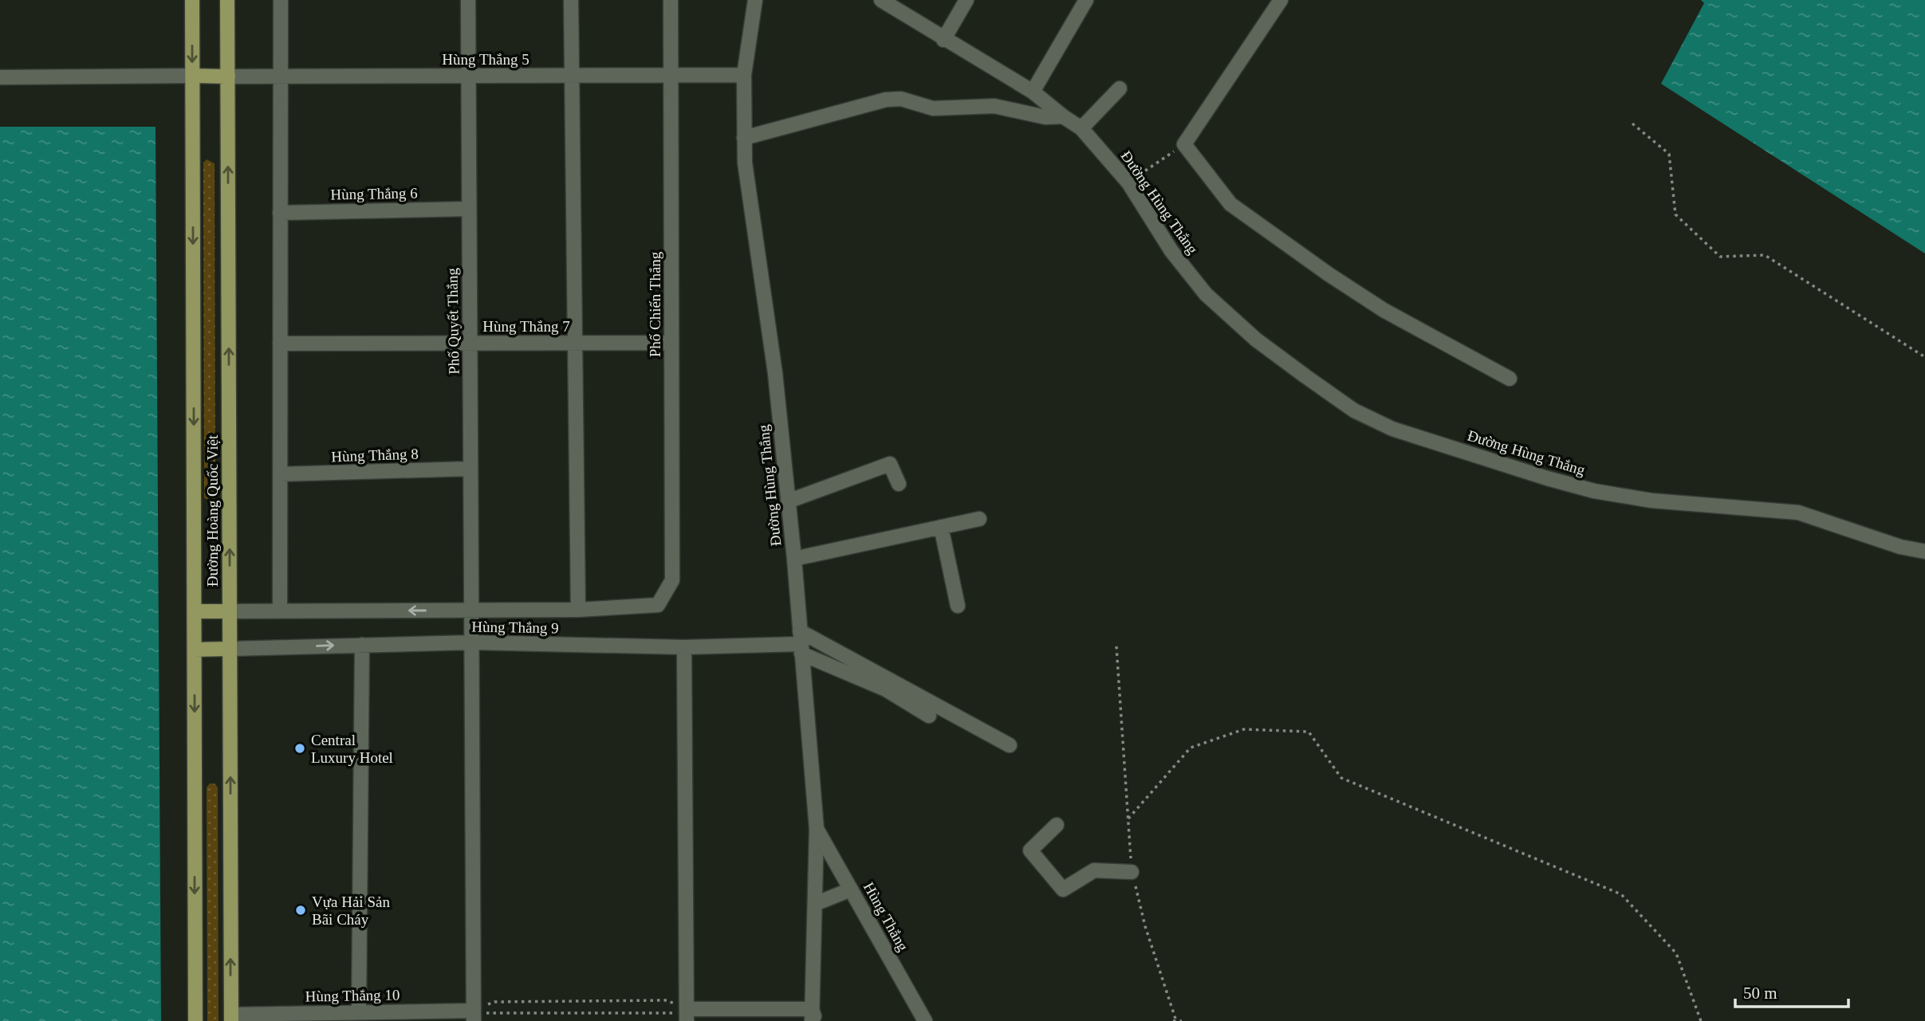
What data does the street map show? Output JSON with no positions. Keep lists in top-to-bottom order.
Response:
{
  "streets": {
    "main road": ["Đường Hoàng Quốc Việt"],
    "street": [
      "Hùng Thắng 5",
      "Hùng Thắng 6",
      "Đường Hùng Thắng",
      "Phố Chiến Thắng",
      "Phố Quyết Thắng",
      "Hùng Thắng 7",
      "Hùng Thắng 8",
      "Hùng Thắng 9",
      "Hùng Thắng",
      "Hùng Thắng 10"
    ]
  },
  "crossings": [
    ["Hùng Thắng 5", "Đường Hùng Thắng"],
    ["Hùng Thắng 5", "Phố Chiến Thắng"],
    ["Hùng Thắng 5", "Phố Quyết Thắng"],
    ["Hùng Thắng 5", "Đường Hoàng Quốc Việt"],
    ["Hùng Thắng 6", "Phố Quyết Thắng"],
    ["Đường Hùng Thắng", "Hùng Thắng 9"],
    ["Đường Hùng Thắng", "Hùng Thắng"],
    ["Phố Chiến Thắng", "Hùng Thắng 7"],
    ["Phố Quyết Thắng", "Hùng Thắng 7"],
    ["Phố Quyết Thắng", "Hùng Thắng 8"],
    ["Phố Quyết Thắng", "Hùng Thắng 9"],
    ["Phố Quyết Thắng", "Hùng Thắng 10"],
    ["Đường Hoàng Quốc Việt", "Hùng Thắng 9"],
    ["Đường Hoàng Quốc Việt", "Hùng Thắng 10"]
  ],
  "places": ["Central Luxury Hotel", "Vựa Hải Sản Bãi Cháy"],
  "scale_bar": "50 m"
}
